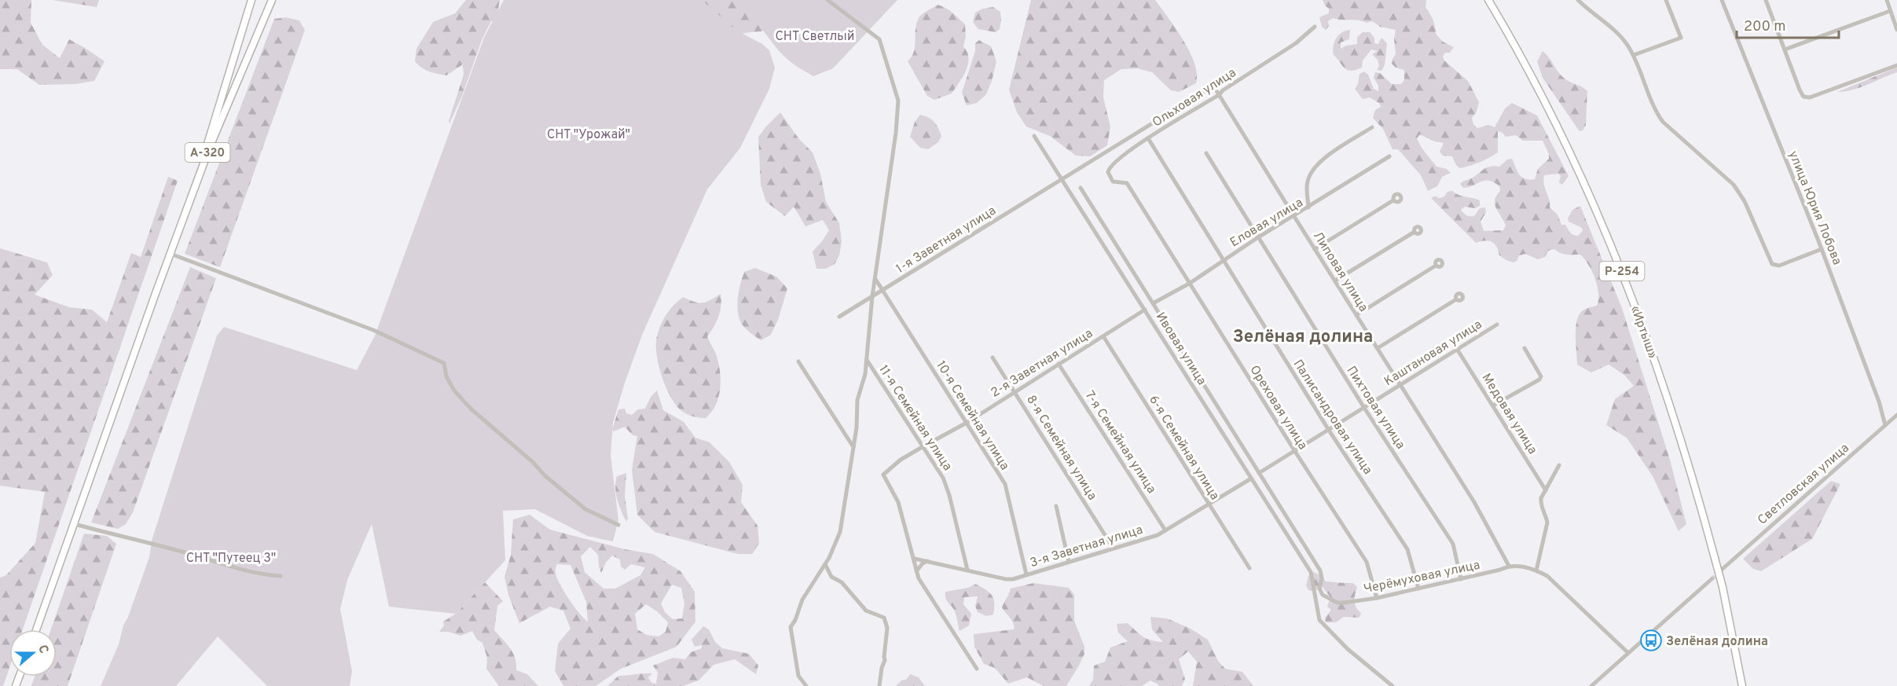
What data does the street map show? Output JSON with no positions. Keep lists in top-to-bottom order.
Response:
{
  "streets": {
    "highway": ["А-320", "Р-254", "«Иртыш»"],
    "street": [
      "Ольховая улица",
      "улица Юрия Лобова",
      "Еловая улица",
      "1-я Заветная улица",
      "Липовая улица",
      "Ивовая улица",
      "Каштановая улица",
      "2-я Заветная улица",
      "Ореховая улица",
      "Пихтовая улица",
      "Медовая улица",
      "10-я Семейная улица",
      "Палисандровая улица",
      "11-я Семейная улица",
      "7-я Семейная улица",
      "8-я Семейная улица",
      "6-я Семейная улица",
      "Светловская улица",
      "3-я Заветная улица",
      "Черёмуховая улица"
    ]
  },
  "crossings": [
    ["Ольховая улица", "Липовая улица"],
    ["Ольховая улица", "Ореховая улица"],
    ["Ольховая улица", "Палисандровая улица"],
    ["улица Юрия Лобова", "Светловская улица"],
    ["Еловая улица", "Липовая улица"],
    ["Еловая улица", "Ивовая улица"],
    ["Еловая улица", "Ореховая улица"],
    ["Еловая улица", "Пихтовая улица"],
    ["Еловая улица", "Палисандровая улица"],
    ["1-я Заветная улица", "Липовая улица"],
    ["1-я Заветная улица", "Ивовая улица"],
    ["1-я Заветная улица", "10-я Семейная улица"],
    ["Липовая улица", "Каштановая улица"],
    ["Липовая улица", "Черёмуховая улица"],
    ["Ивовая улица", "Каштановая улица"],
    ["Ивовая улица", "2-я Заветная улица"],
    ["Ивовая улица", "3-я Заветная улица"],
    ["Ивовая улица", "Черёмуховая улица"],
    ["Каштановая улица", "Ореховая улица"],
    ["Каштановая улица", "Пихтовая улица"],
    ["Каштановая улица", "Медовая улица"],
    ["Каштановая улица", "Палисандровая улица"],
    ["2-я Заветная улица", "10-я Семейная улица"],
    ["2-я Заветная улица", "11-я Семейная улица"],
    ["2-я Заветная улица", "7-я Семейная улица"],
    ["2-я Заветная улица", "8-я Семейная улица"],
    ["2-я Заветная улица", "6-я Семейная улица"],
    ["2-я Заветная улица", "3-я Заветная улица"],
    ["Ореховая улица", "Черёмуховая улица"],
    ["Пихтовая улица", "Черёмуховая улица"],
    ["10-я Семейная улица", "3-я Заветная улица"],
    ["Палисандровая улица", "Черёмуховая улица"],
    ["11-я Семейная улица", "3-я Заветная улица"],
    ["7-я Семейная улица", "3-я Заветная улица"],
    ["8-я Семейная улица", "3-я Заветная улица"],
    ["6-я Семейная улица", "3-я Заветная улица"]
  ],
  "districts": ["Зелёная долина"],
  "parks": ["СНТ Светлый", "СНТ \"Урожай\"", "СНТ \"Путеец 3\""],
  "places": {
    "bus stop": ["Зелёная долина"]
  },
  "scale_bar": "200 m",
  "north": "right"
}
